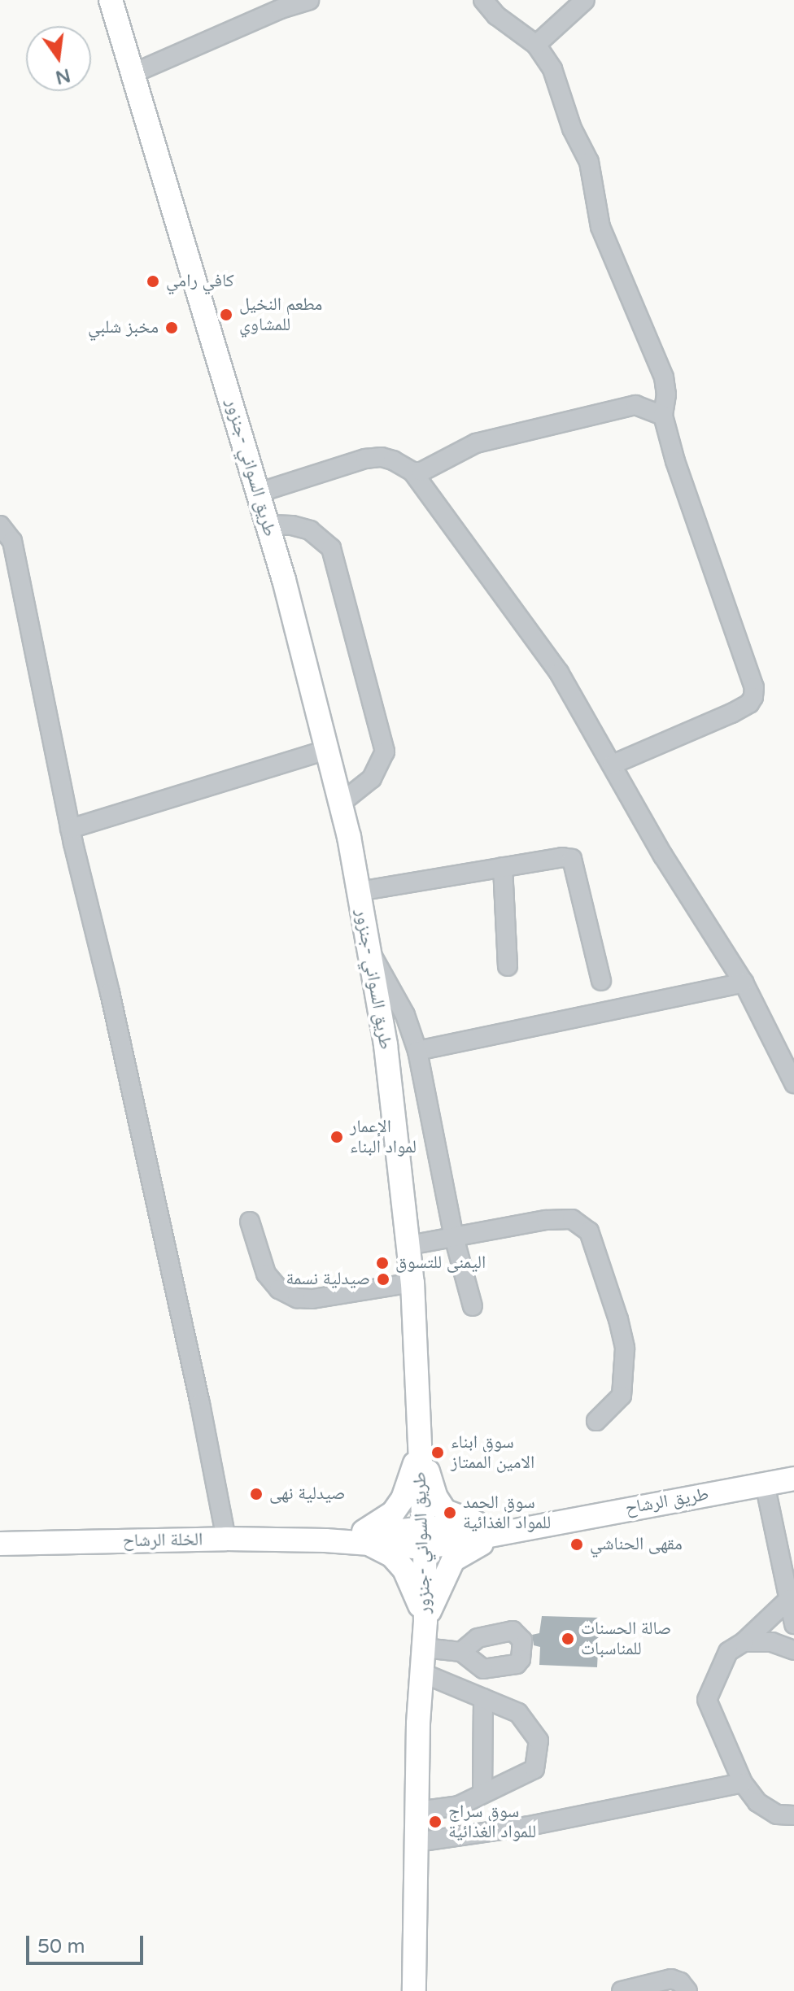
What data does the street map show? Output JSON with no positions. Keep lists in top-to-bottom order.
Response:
{
  "streets": {
    "main road": ["طريق السواني -جنزور", "طريق الرشاح", "الخلة الرشاح"]
  },
  "crossings": [
    ["طريق السواني -جنزور", "طريق الرشاح"],
    ["طريق السواني -جنزور", "الخلة الرشاح"],
    ["طريق الرشاح", "الخلة الرشاح"]
  ],
  "places": [
    "كافي رامي",
    "مطعم النخيل للمشاوي",
    "مخبز شلبي",
    "الإعمار لمواد البناء",
    "اليمنى للتسوق",
    "صيدلية نسمة",
    "سوق ابناء الامين الممتاز",
    "صيدلية نهى",
    "سوق الحمد للمواد الغذائية",
    "مقهى الحناشي",
    "صالة الحسنات للمناسبات",
    "سوق سراج للمواد الغذائية"
  ],
  "scale_bar": "50 m",
  "north": "bottom"
}
